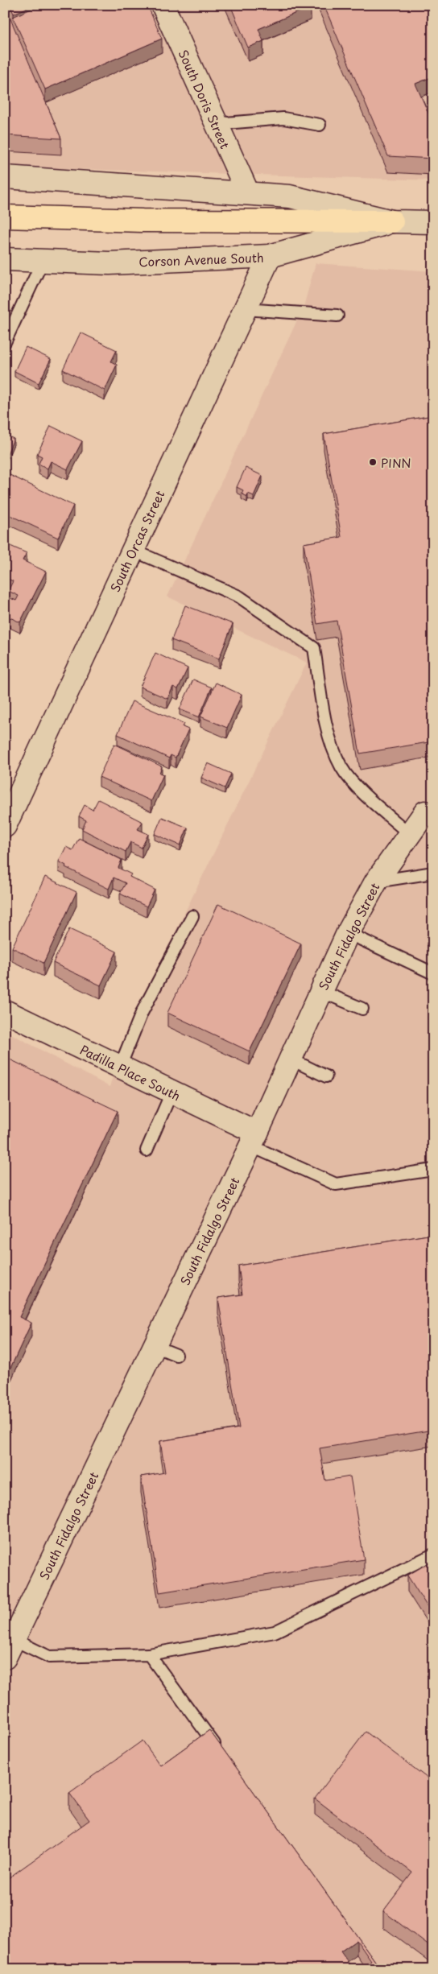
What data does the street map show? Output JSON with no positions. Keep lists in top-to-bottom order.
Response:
{
  "streets": {
    "street": [
      "South Doris Street",
      "Corson Avenue South",
      "South Orcas Street",
      "South Fidalgo Street",
      "Padilla Place South"
    ]
  },
  "crossings": [
    ["South Doris Street", "Corson Avenue South"],
    ["Corson Avenue South", "South Orcas Street"],
    ["South Fidalgo Street", "Padilla Place South"]
  ],
  "places": ["PINN"]
}
